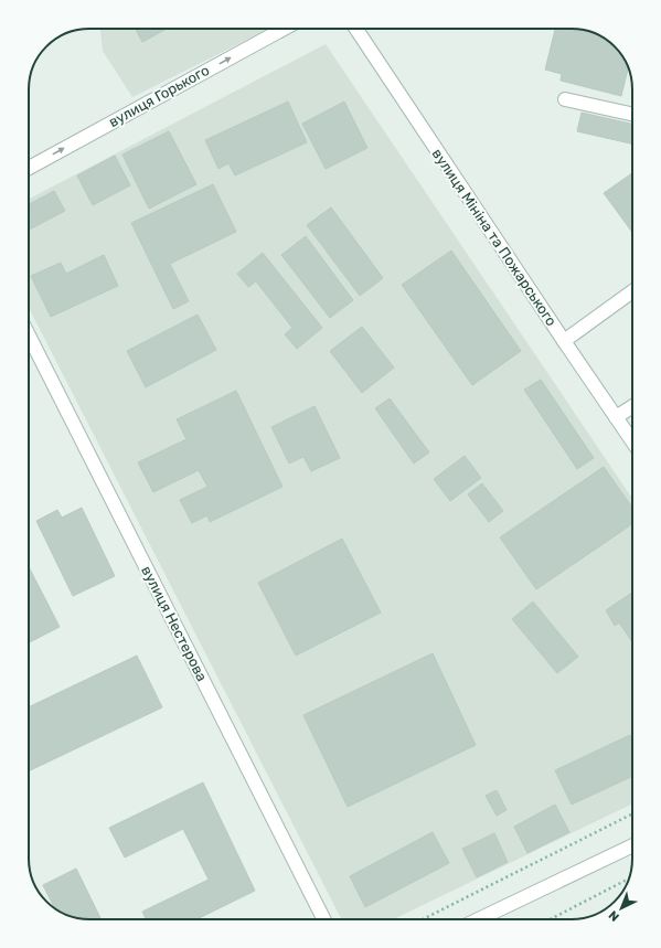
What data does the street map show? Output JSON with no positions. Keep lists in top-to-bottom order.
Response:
{
  "streets": {
    "street": ["вулиця Горького", "вулиця Мініна та Пожарського", "вулиця Нестерова"]
  },
  "one_way": ["вулиця Горького"],
  "north": "bottom left"
}
